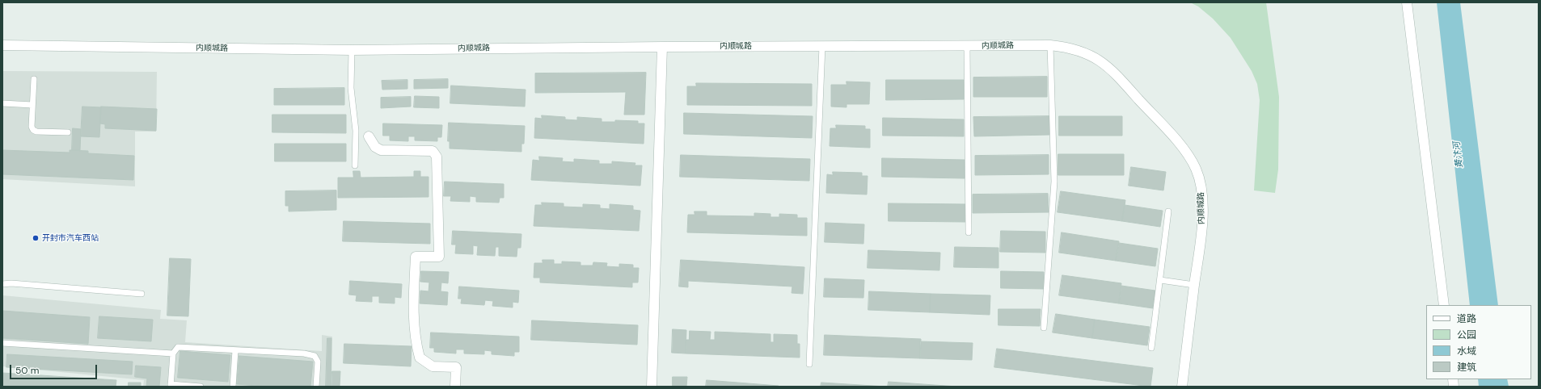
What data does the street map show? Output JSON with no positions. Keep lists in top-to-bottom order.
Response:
{
  "streets": {
    "street": ["内顺城路"]
  },
  "water": ["黄汴河"],
  "places": ["开封市汽车西站"],
  "legend": [
    "道路",
    "公园",
    "水域",
    "建筑"
  ],
  "scale_bar": "50 m"
}
